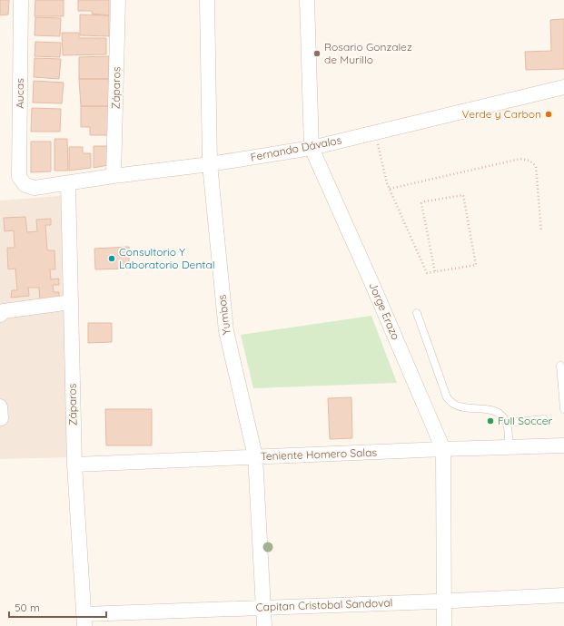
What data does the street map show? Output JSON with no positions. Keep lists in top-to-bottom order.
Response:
{
  "streets": {
    "street": [
      "Záparos",
      "Aucas",
      "Fernando Dávalos",
      "Jorge Erazo",
      "Yumbos",
      "Teniente Homero Salas",
      "Capitan Cristobal Sandoval"
    ]
  },
  "crossings": [
    ["Záparos", "Fernando Dávalos"],
    ["Záparos", "Teniente Homero Salas"],
    ["Záparos", "Capitan Cristobal Sandoval"],
    ["Aucas", "Fernando Dávalos"],
    ["Fernando Dávalos", "Jorge Erazo"],
    ["Fernando Dávalos", "Yumbos"],
    ["Jorge Erazo", "Teniente Homero Salas"],
    ["Jorge Erazo", "Capitan Cristobal Sandoval"],
    ["Yumbos", "Teniente Homero Salas"],
    ["Yumbos", "Capitan Cristobal Sandoval"]
  ],
  "places": [
    "Rosario Gonzalez de Murillo",
    "Verde y Carbon",
    "Consultorio Y Laboratorio Dental",
    "Full Soccer"
  ],
  "scale_bar": "50 m"
}
